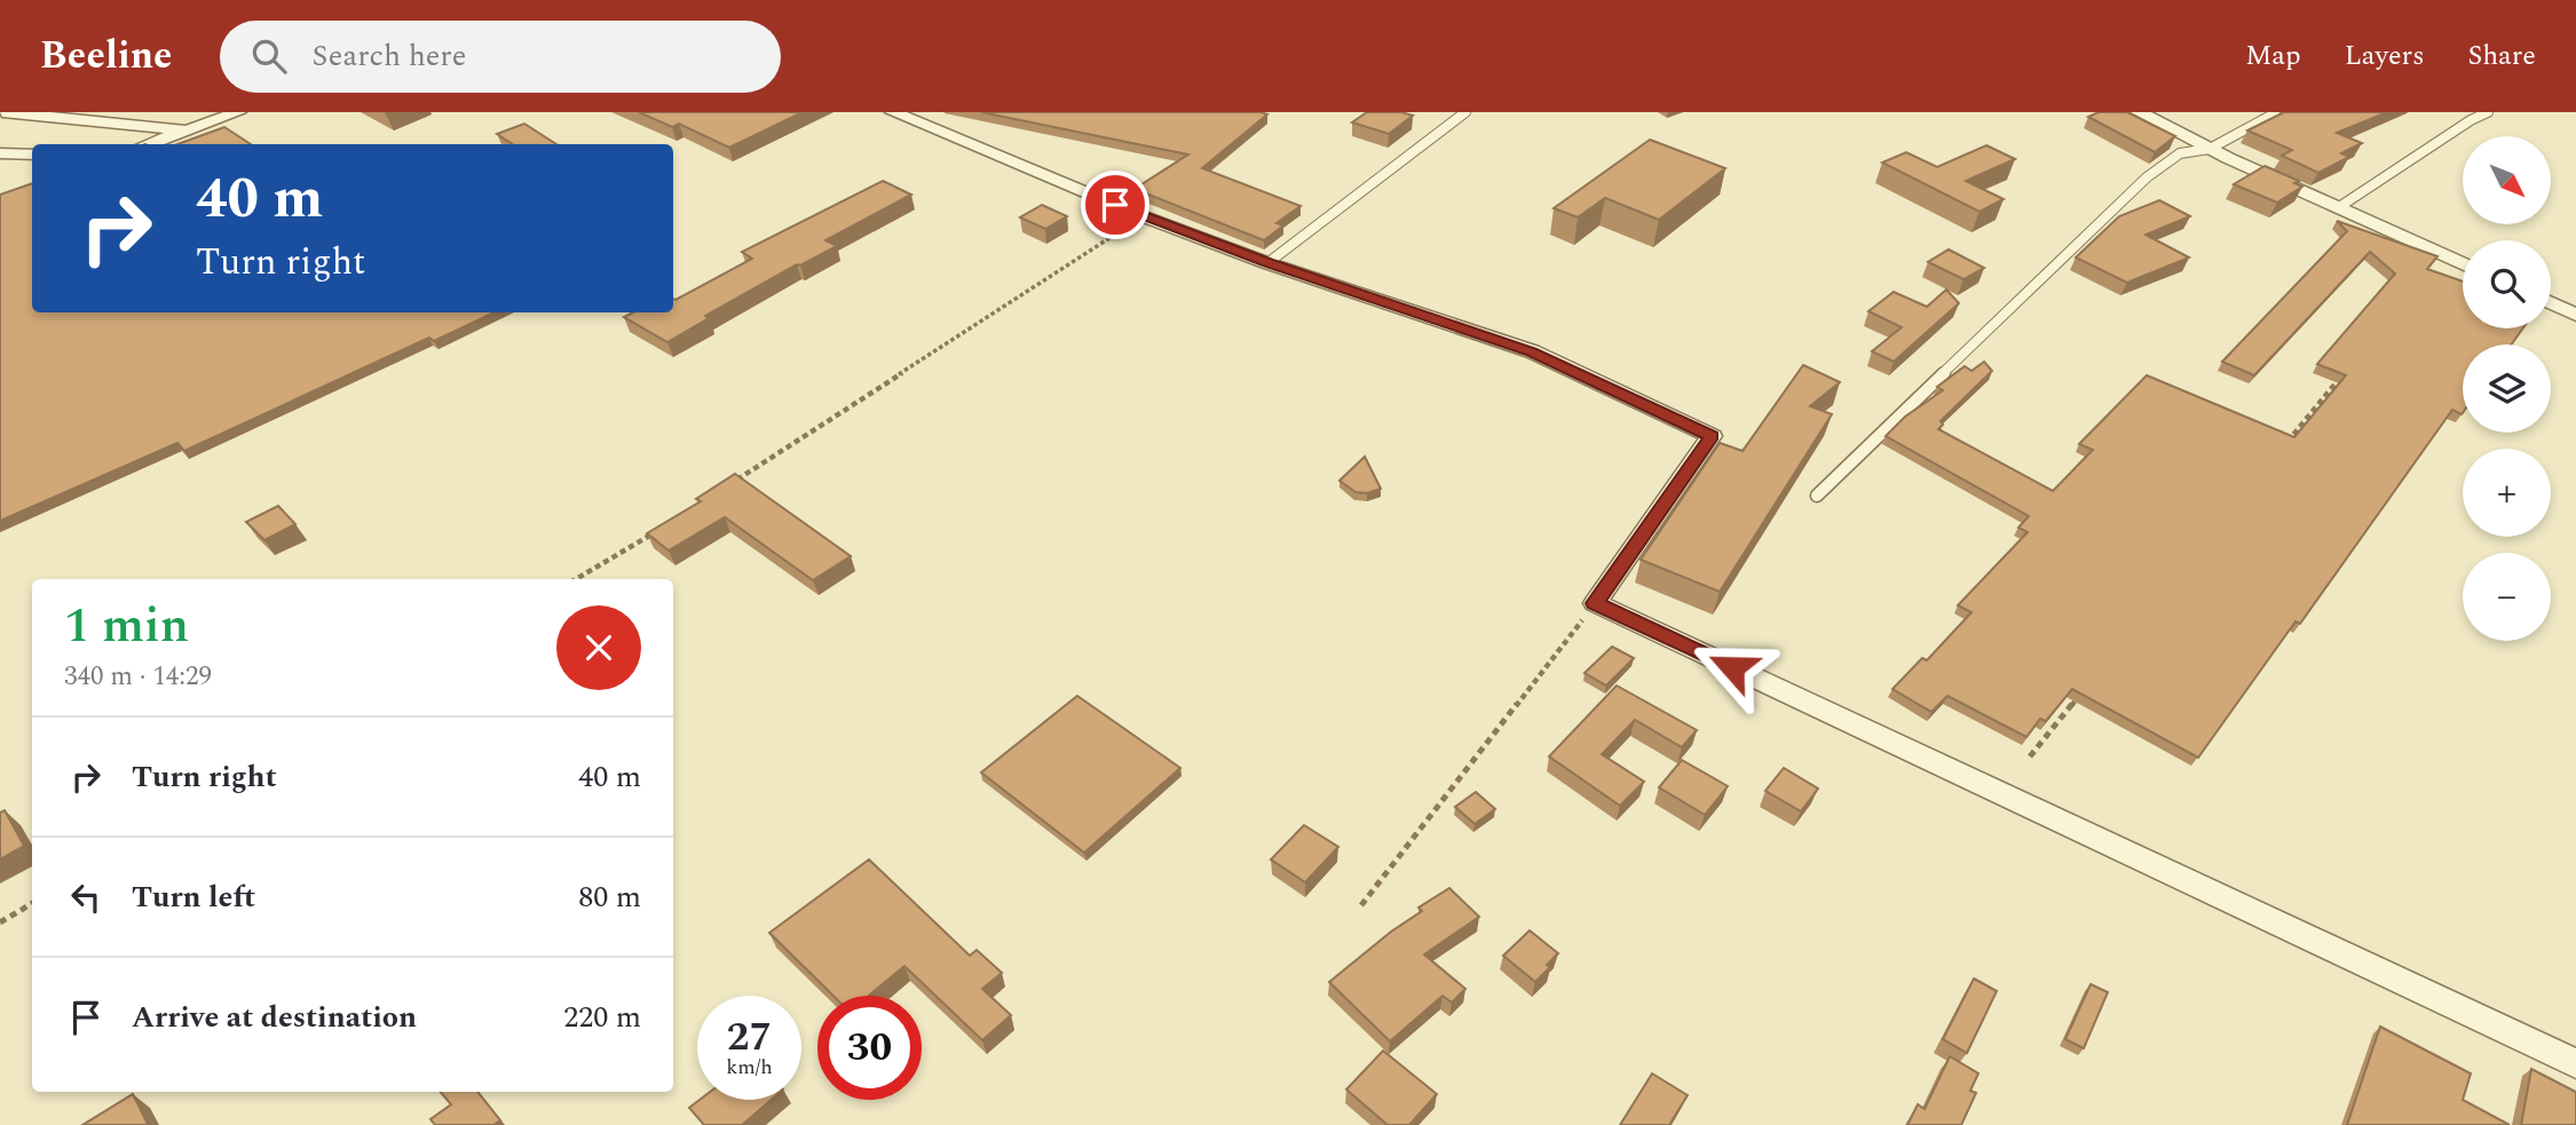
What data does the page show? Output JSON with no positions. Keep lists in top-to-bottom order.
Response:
{
  "north": "bottom right",
  "page": {
    "header": "Beeline",
    "search": "Search here",
    "nav": ["Map", "Layers", "Share"],
    "map_buttons": ["+", "−"],
    "turn": ["40 m", "Turn right"],
    "heading": ["1 min", "340 m · 14:29"],
    "list": [
      {
        "name": "Turn right",
        "value": "40 m"
      },
      {
        "name": "Turn left",
        "value": "80 m"
      },
      {
        "name": "Arrive at destination",
        "value": "220 m"
      }
    ],
    "speed": "27 km/h",
    "limit": "30"
  }
}
